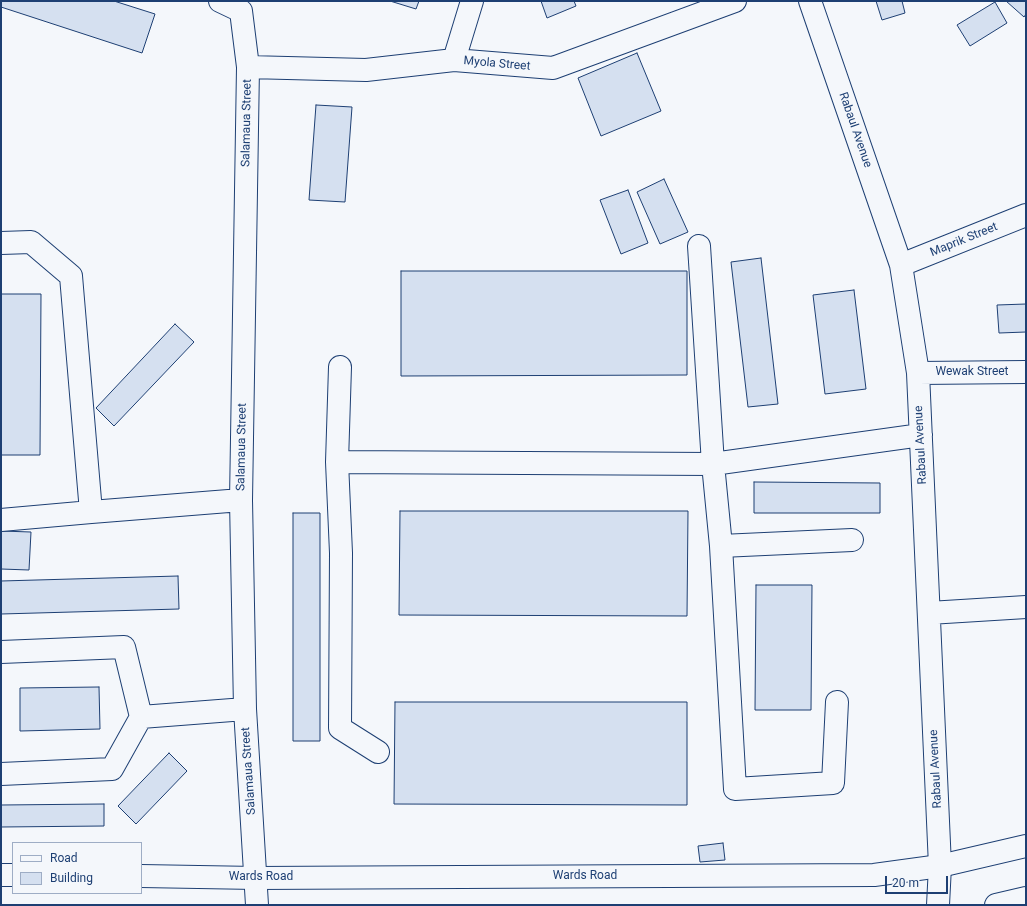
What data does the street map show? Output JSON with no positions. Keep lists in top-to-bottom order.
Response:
{
  "streets": {
    "street": [
      "Myola Street",
      "Salamaua Street",
      "Rabaul Avenue",
      "Maprik Street",
      "Wewak Street",
      "Wards Road"
    ]
  },
  "crossings": [
    ["Myola Street", "Salamaua Street"],
    ["Salamaua Street", "Wards Road"],
    ["Rabaul Avenue", "Maprik Street"],
    ["Rabaul Avenue", "Wewak Street"],
    ["Rabaul Avenue", "Wards Road"]
  ],
  "legend": ["Road", "Building"],
  "scale_bar": "20 m"
}
